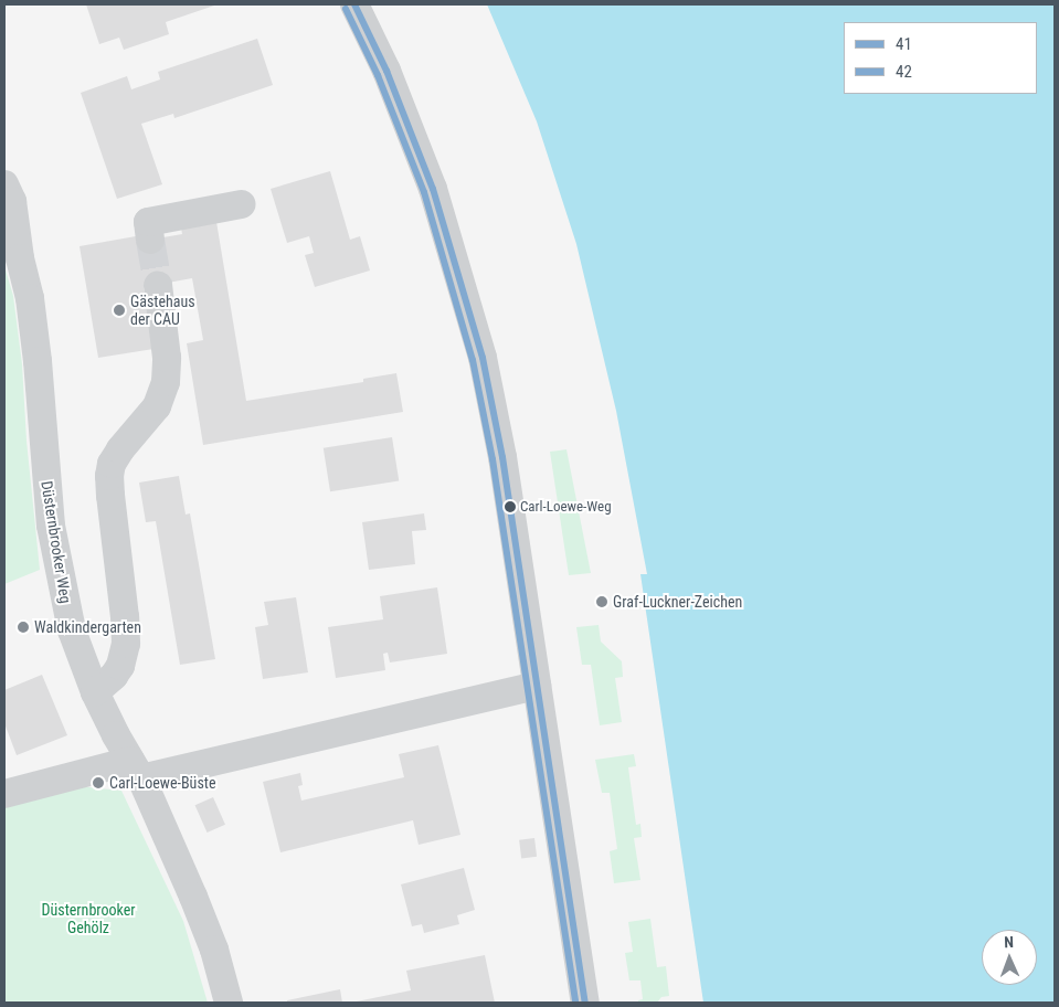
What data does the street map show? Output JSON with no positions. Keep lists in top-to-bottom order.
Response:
{
  "streets": {
    "street": ["Düsternbrooker Weg"]
  },
  "parks": ["Düsternbrooker Gehölz"],
  "places": [
    "Gästehaus der CAU",
    "Carl-Loewe-Weg",
    "Graf-Luckner-Zeichen",
    "Waldkindergarten",
    "Carl-Loewe-Büste"
  ],
  "lines": ["transit line 41", "transit line 42"],
  "legend": ["41", "42"],
  "north": "top"
}
